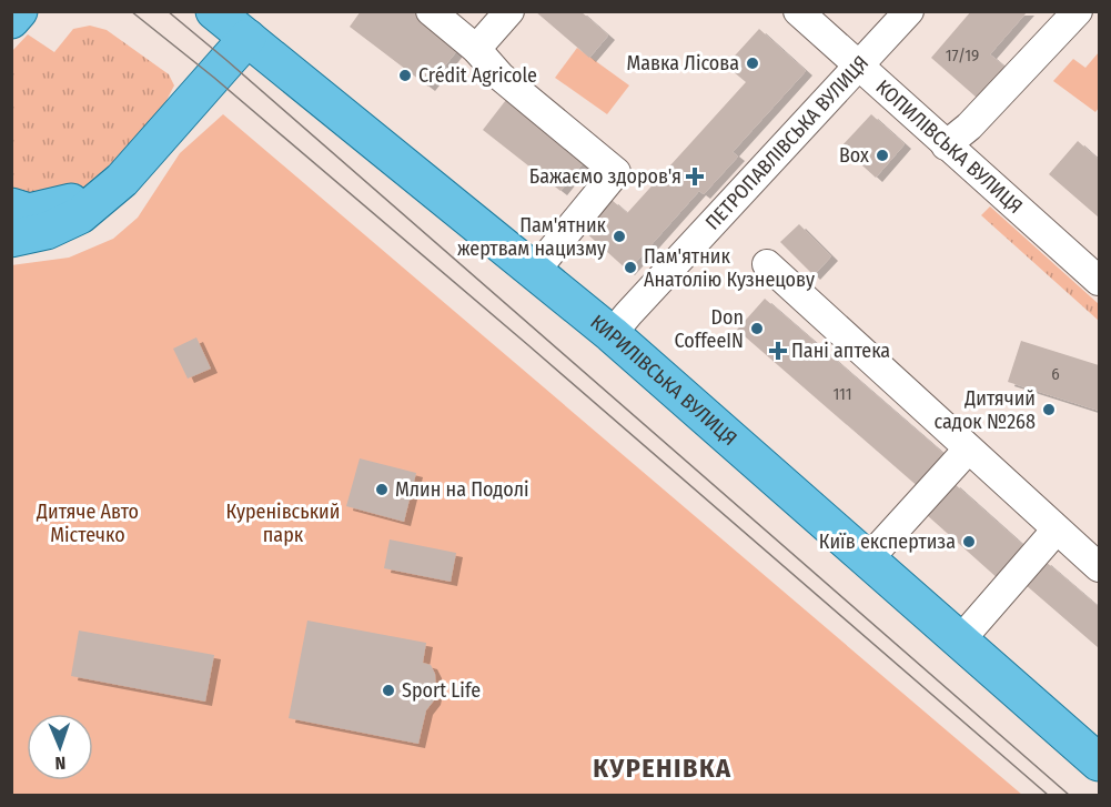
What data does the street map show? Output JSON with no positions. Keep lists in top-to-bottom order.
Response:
{
  "streets": {
    "main road": ["КИРИЛІВСЬКА ВУЛИЦЯ"],
    "street": ["ПЕТРОПАВЛІВСЬКА ВУЛИЦЯ", "КОПИЛІВСЬКА ВУЛИЦЯ"]
  },
  "crossings": [
    ["ПЕТРОПАВЛІВСЬКА ВУЛИЦЯ", "КОПИЛІВСЬКА ВУЛИЦЯ"],
    ["ПЕТРОПАВЛІВСЬКА ВУЛИЦЯ", "КИРИЛІВСЬКА ВУЛИЦЯ"]
  ],
  "districts": ["КУРЕНІВКА"],
  "parks": ["Дитяче Авто Містечко", "Куренівський парк"],
  "places": {
    "other": [
      "Мавка Лісова",
      "Crédit Agricole",
      "Box",
      "Пам'ятник жертвам нацизму",
      "Пам'ятник Анатолію Кузнецову",
      "Don CoffeeIN",
      "Дитячий садок №268",
      "Млин на Подолі",
      "Київ експертиза",
      "Sport Life"
    ],
    "health": ["Бажаємо здоров'я", "Пані аптека"]
  },
  "house_numbers": ["17/19", "6", "111"],
  "north": "bottom"
}
